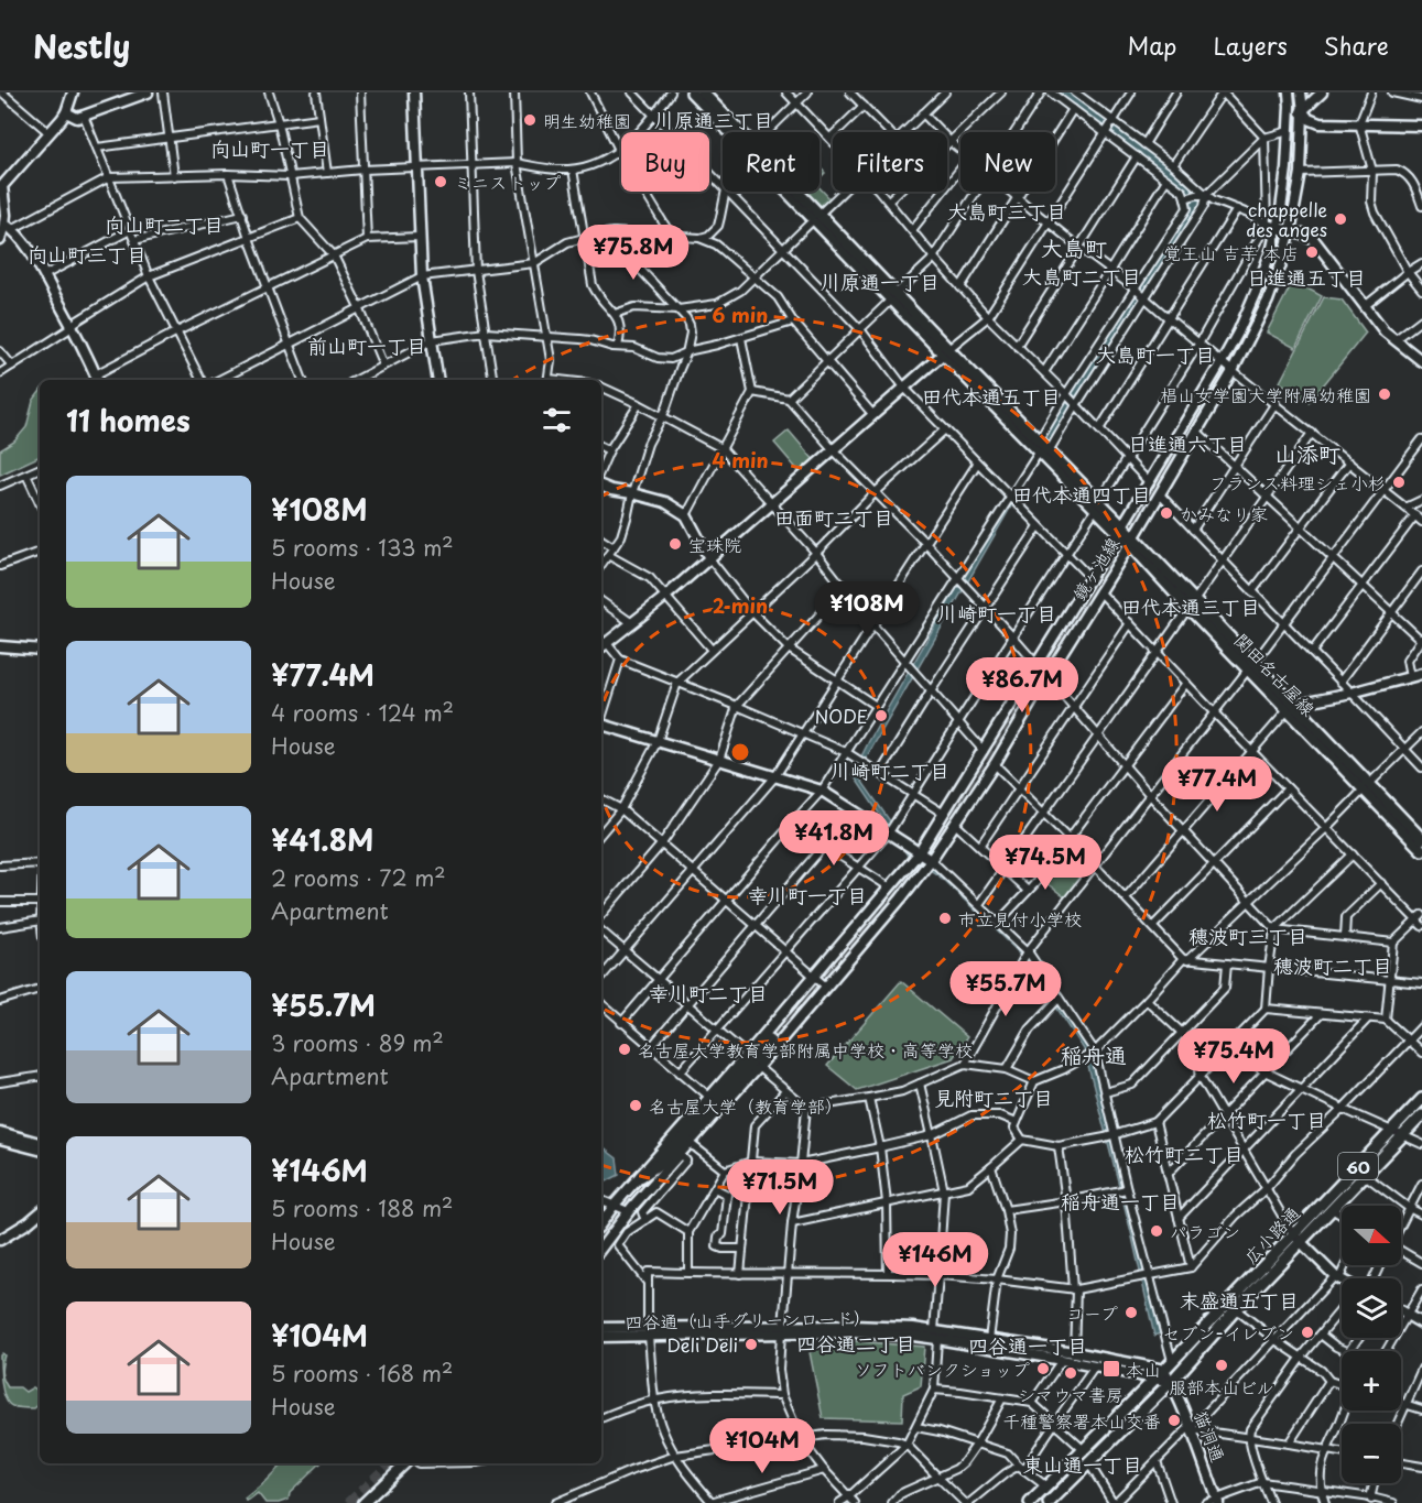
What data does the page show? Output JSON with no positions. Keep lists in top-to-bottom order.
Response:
{
  "streets": {
    "main road": ["関田名古屋線", "60", "広小路通"],
    "street": ["鏡ヶ池線", "四谷通（山手グリーンロード）", "猫洞通"]
  },
  "crossings": [
    ["鏡ヶ池線", "関田名古屋線"],
    ["広小路通", "猫洞通"]
  ],
  "districts": [
    "川原通三丁目",
    "向山町一丁目",
    "大島町三丁目",
    "向山町二丁目",
    "大島町",
    "向山町三丁目",
    "大島町二丁目",
    "日進通五丁目",
    "川原通一丁目",
    "前山町一丁目",
    "大島町一丁目",
    "田代本通五丁目",
    "日進通六丁目",
    "山添町",
    "田代本通四丁目",
    "田面町二丁目",
    "田代本通三丁目",
    "川崎町一丁目",
    "川崎町二丁目",
    "幸川町一丁目",
    "穂波町三丁目",
    "穂波町二丁目",
    "幸川町二丁目",
    "稲舟通",
    "見附町二丁目",
    "松竹町一丁目",
    "松竹町二丁目",
    "稲舟通一丁目",
    "末盛通五丁目",
    "四谷通二丁目",
    "四谷通一丁目",
    "東山通一丁目"
  ],
  "places": {
    "other": [
      "明生幼稚園",
      "ミニストップ",
      "chappelle des anges",
      "覚王山 吉芋 本店",
      "椙山女学園大学附属幼稚園",
      "フランス料理シェ小杉",
      "かみなり家",
      "宝珠院",
      "NODE",
      "市立見付小学校",
      "名古屋大学教育学部附属中学校・高等学校",
      "名古屋大学（教育学部）",
      "パラゴン",
      "コープ",
      "セブン-イレブン",
      "Deli Deli",
      "服部本山ビル",
      "ソフトバンクショップ",
      "シマウマ書房",
      "千種警察署本山交番"
    ],
    "transit": ["本山"]
  },
  "north": "right",
  "page": {
    "header": "Nestly",
    "nav": ["Map", "Layers", "Share"],
    "chip": [
      "Buy",
      "Rent",
      "Filters",
      "New"
    ],
    "price": [
      "¥75.8M",
      "¥108M",
      "¥86.7M",
      "¥77.4M",
      "¥41.8M",
      "¥74.5M",
      "¥55.7M",
      "¥75.4M",
      "¥71.5M",
      "¥146M",
      "¥104M"
    ],
    "heading": "11 homes",
    "list": [
      {
        "name": "¥108M",
        "note": "5 rooms · 133 m² · House"
      },
      {
        "name": "¥77.4M",
        "note": "4 rooms · 124 m² · House"
      },
      {
        "name": "¥41.8M",
        "note": "2 rooms · 72 m² · Apartment"
      },
      {
        "name": "¥55.7M",
        "note": "3 rooms · 89 m² · Apartment"
      },
      {
        "name": "¥146M",
        "note": "5 rooms · 188 m² · House"
      },
      {
        "name": "¥104M",
        "note": "5 rooms · 168 m² · House"
      }
    ],
    "map_buttons": ["+", "−"]
  },
  "rings": ["6 min", "4 min", "2 min"]
}
